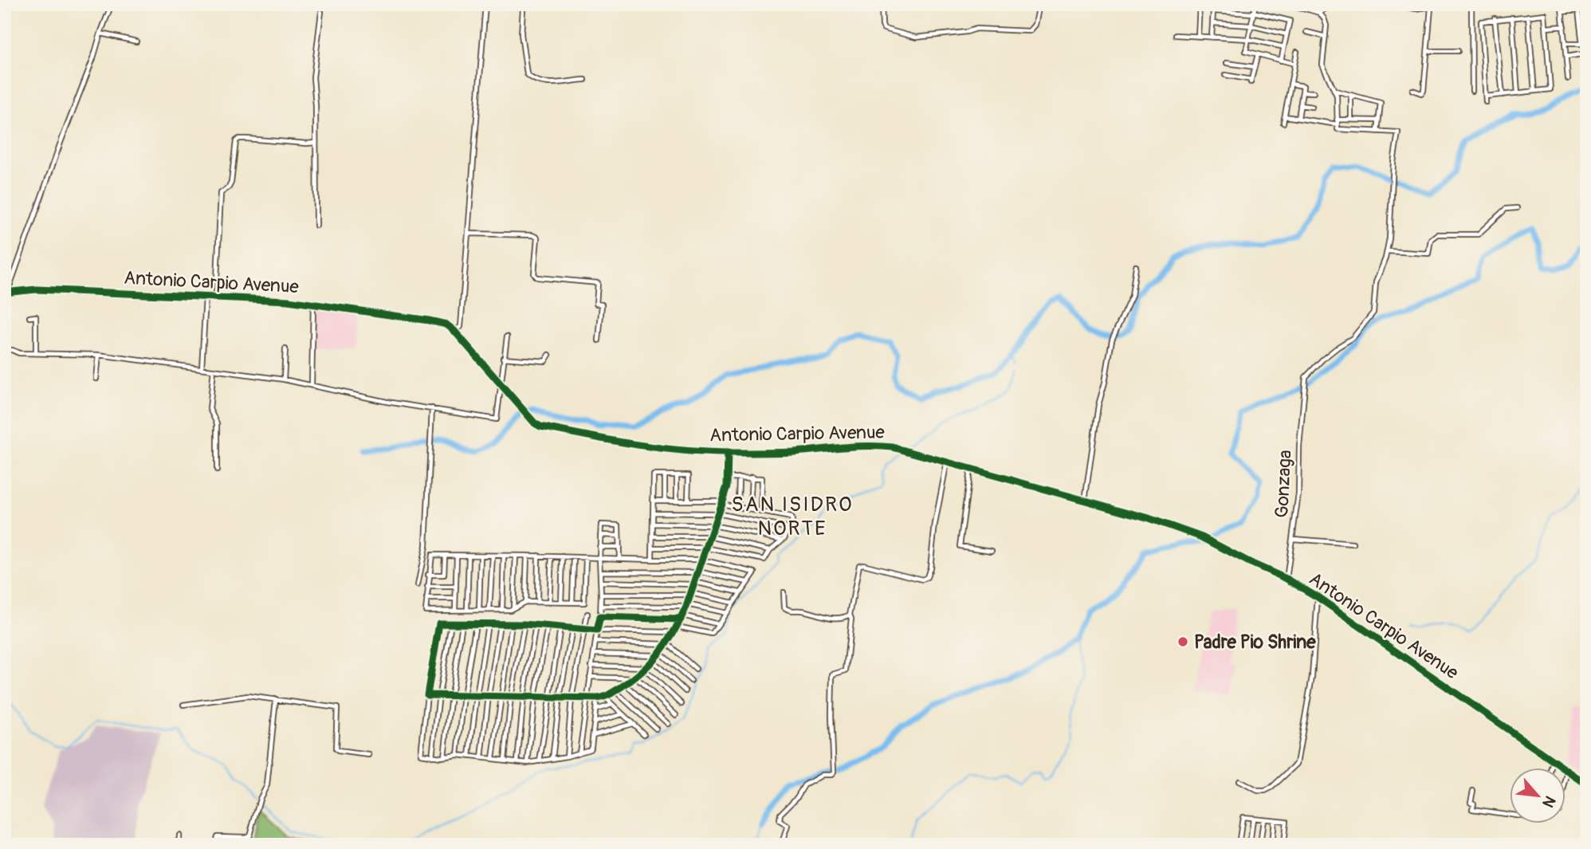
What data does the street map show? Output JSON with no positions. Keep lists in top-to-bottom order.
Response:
{
  "streets": {
    "street": ["Antonio Carpio Avenue", "Gonzaga"]
  },
  "crossings": [
    ["Antonio Carpio Avenue", "Gonzaga"]
  ],
  "districts": ["SAN ISIDRO NORTE"],
  "places": ["Padre Pio Shrine"],
  "north": "bottom right"
}
